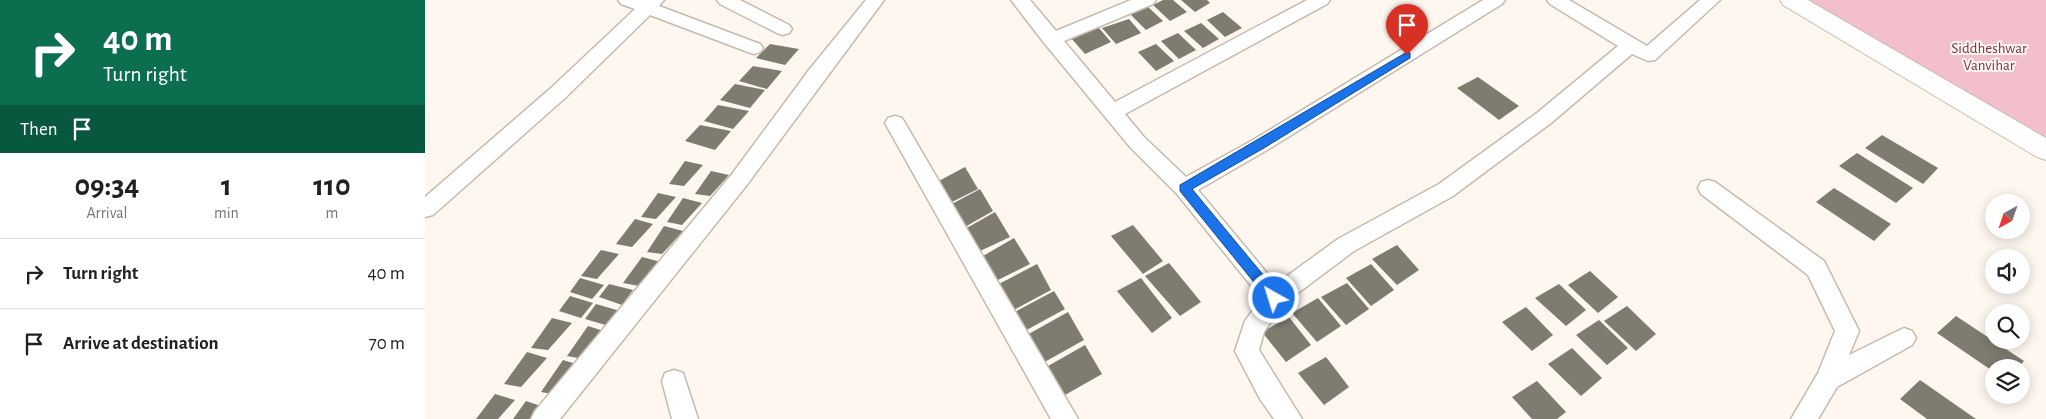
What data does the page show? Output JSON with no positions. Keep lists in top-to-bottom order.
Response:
{
  "parks": ["Siddheshwar Vanvihar"],
  "north": "bottom left",
  "page": {
    "turn": ["40 m", "Turn right"],
    "then": "Then",
    "eta": [
      "09:34",
      "Arrival",
      "1",
      "min",
      "110",
      "m"
    ],
    "list": [
      {
        "name": "Turn right",
        "value": "40 m"
      },
      {
        "name": "Arrive at destination",
        "value": "70 m"
      }
    ]
  }
}
